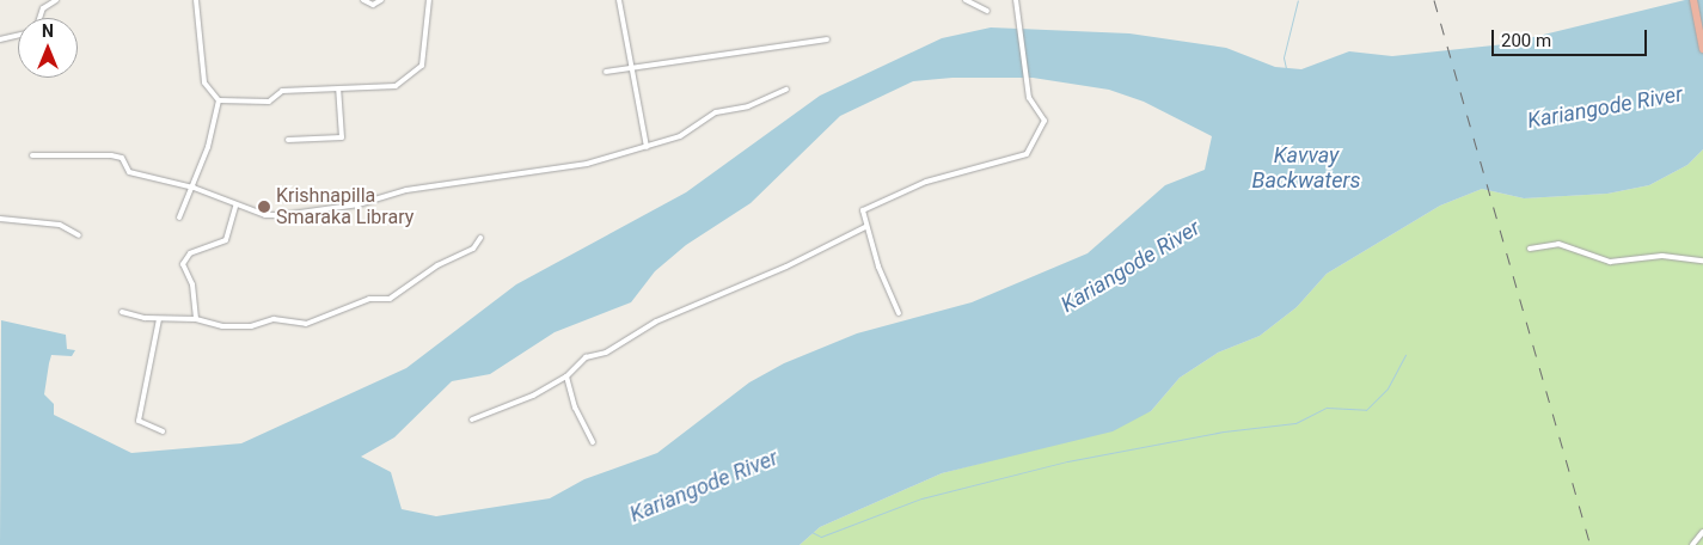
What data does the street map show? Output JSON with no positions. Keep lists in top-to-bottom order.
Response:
{
  "water": ["Kariangode River", "Kavvay Backwaters"],
  "places": ["Krishnapilla Smaraka Library"],
  "scale_bar": "200 m",
  "north": "top"
}
